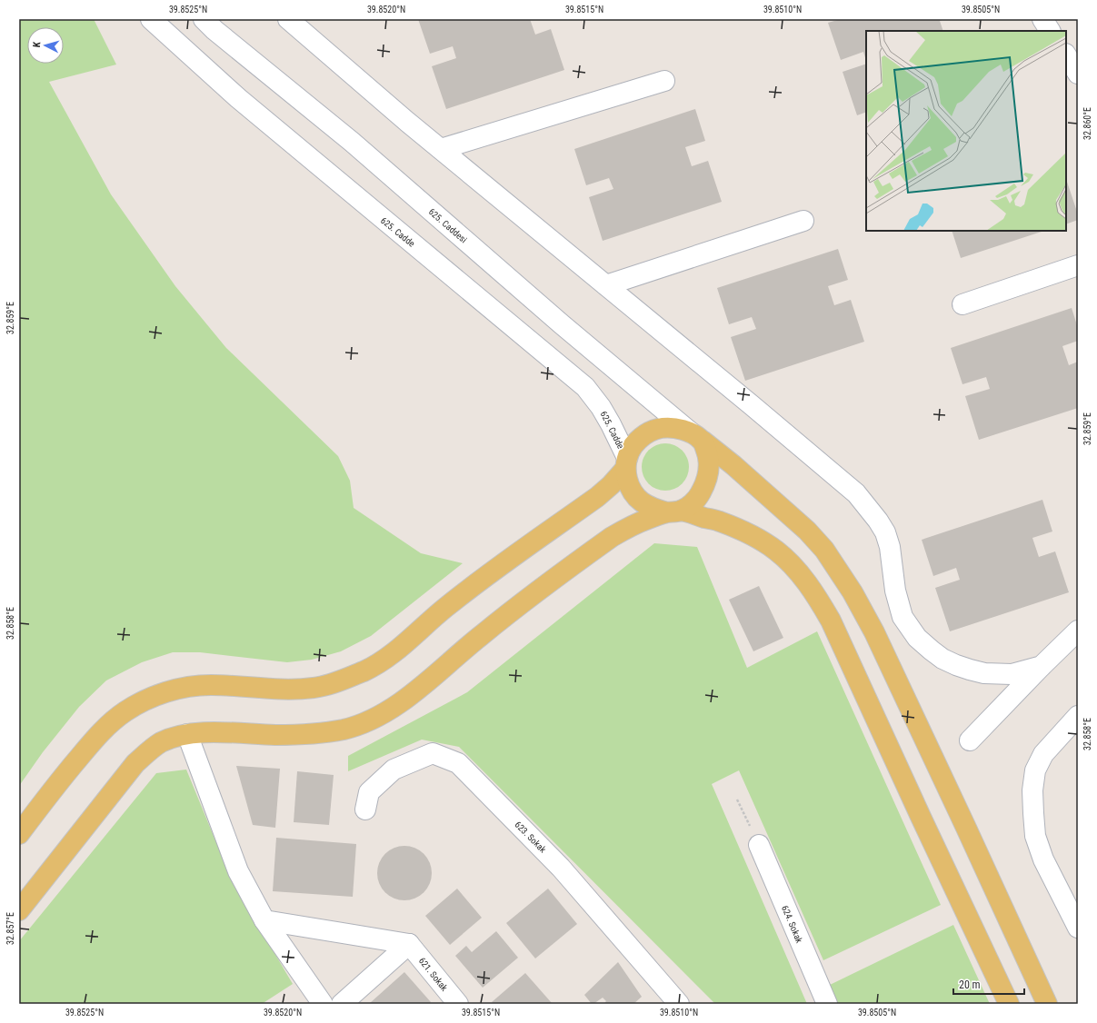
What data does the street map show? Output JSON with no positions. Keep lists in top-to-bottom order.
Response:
{
  "streets": {
    "street": [
      "625. Caddesi",
      "625. Cadde",
      "623. Sokak",
      "624. Sokak",
      "621. Sokak"
    ]
  },
  "crossings": [
    ["625. Caddesi", "625. Cadde"]
  ],
  "scale_bar": "20 m",
  "north": "left",
  "coordinates": [
    "39.8525°N",
    "39.8520°N",
    "39.8515°N",
    "39.8510°N",
    "39.8505°N",
    "32.860°E",
    "32.859°E",
    "32.858°E",
    "32.857°E"
  ]
}
